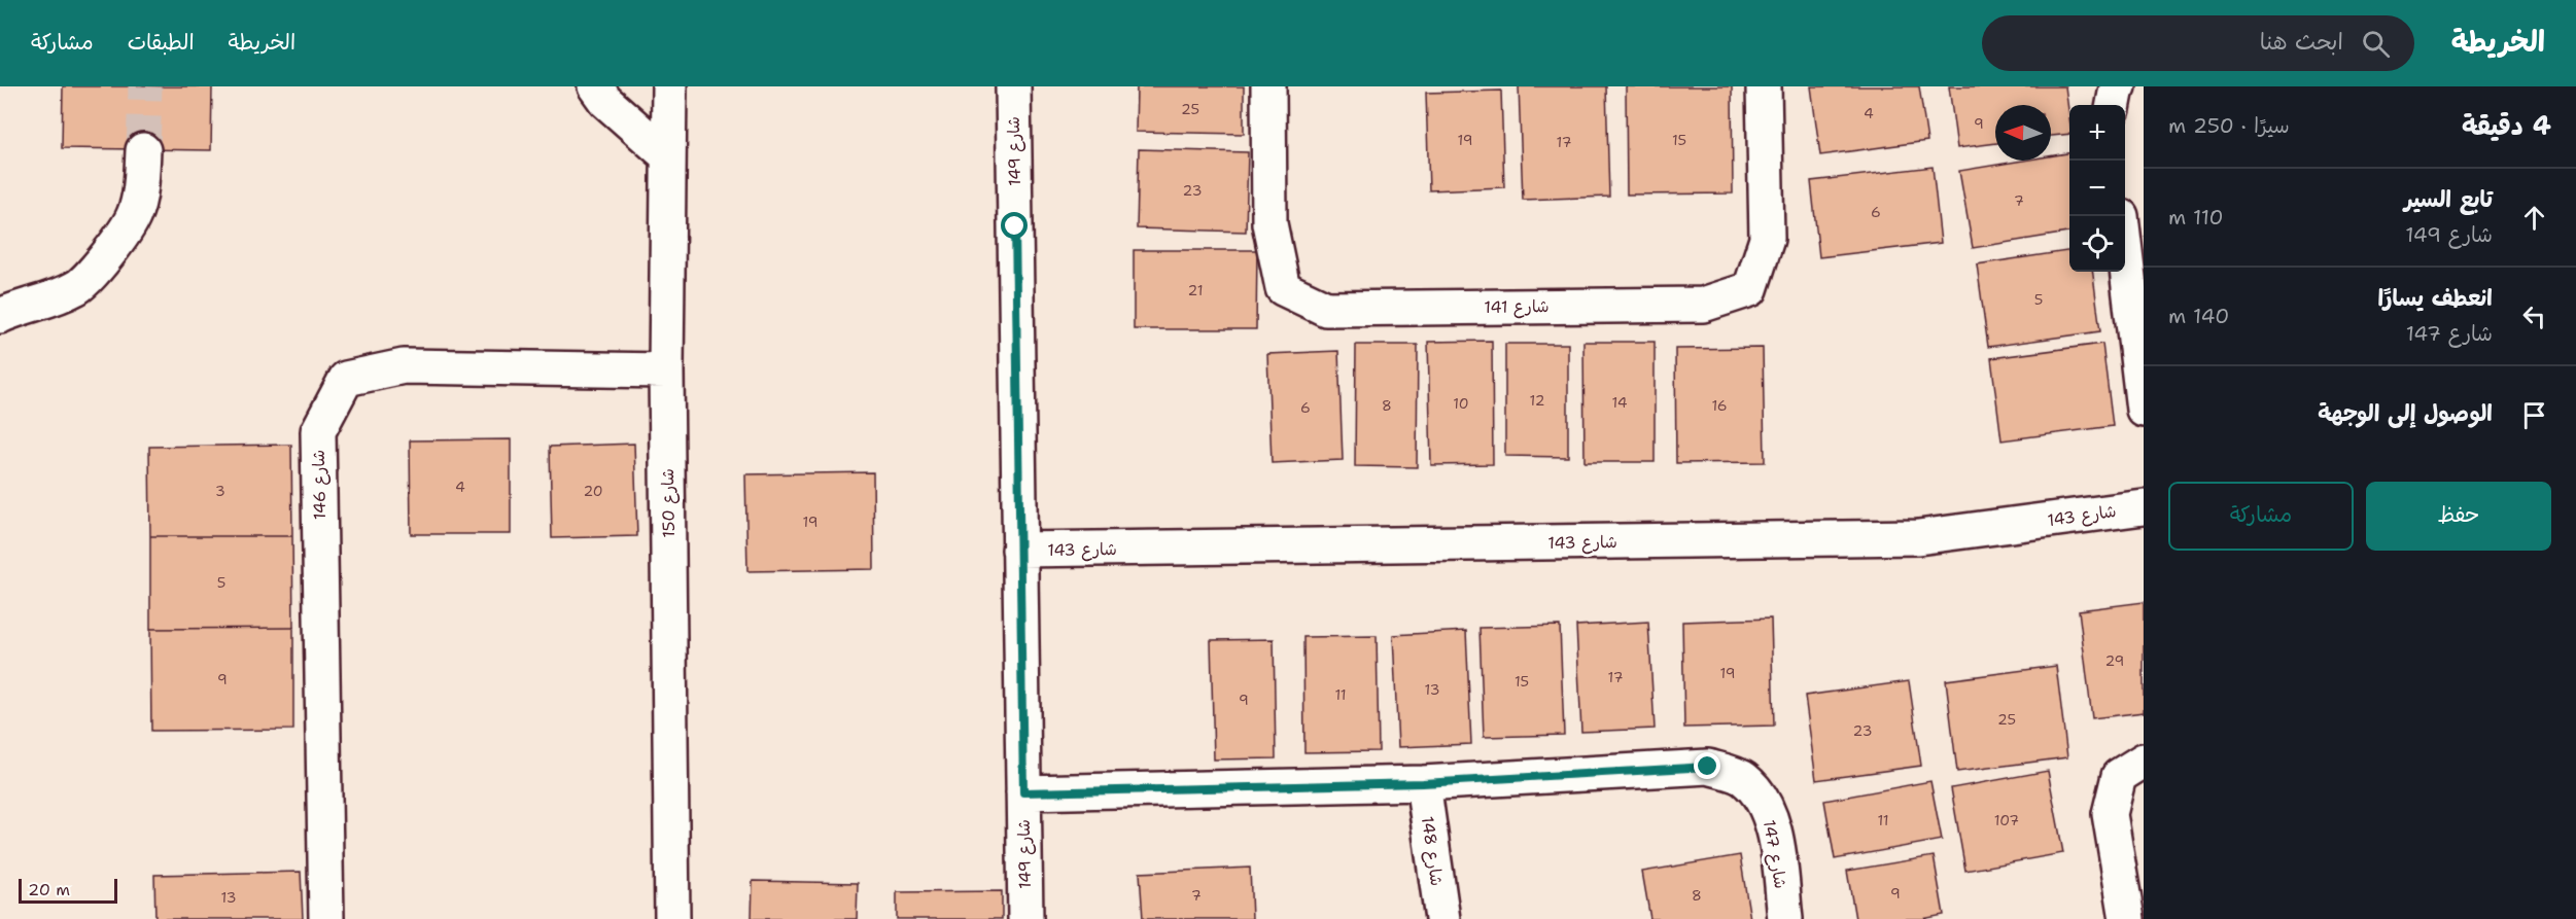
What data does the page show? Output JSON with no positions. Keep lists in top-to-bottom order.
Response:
{
  "streets": {
    "street": [
      "شارع 149",
      "شارع 141",
      "شارع 146",
      "شارع 150",
      "شارع 143",
      "شارع 148",
      "شارع 147"
    ]
  },
  "crossings": [
    ["شارع 149", "شارع 143"],
    ["شارع 149", "شارع 147"],
    ["شارع 146", "شارع 150"],
    ["شارع 148", "شارع 147"]
  ],
  "house_numbers": [
    "25",
    "4",
    "9",
    "19",
    "15",
    "17",
    "23",
    "7",
    "6",
    "21",
    "5",
    "12",
    "14",
    "10",
    "8",
    "16",
    "6",
    "4",
    "3",
    "20",
    "19",
    "5",
    "29",
    "19",
    "17",
    "9",
    "15",
    "13",
    "11",
    "9",
    "25",
    "23",
    "11",
    "107",
    "9",
    "7",
    "8",
    "13"
  ],
  "scale_bar": "20 m",
  "north": "left",
  "page": {
    "header": "الخريطة",
    "search": "ابحث هنا",
    "nav": ["الخريطة", "الطبقات", "مشاركة"],
    "heading": ["4 دقيقة", "سيرًا · 250 m"],
    "map_buttons": ["+", "−"],
    "list": [
      ["تابع السير", "شارع 149", "110 m"],
      ["انعطف يسارًا", "شارع 147", "140 m"],
      "الوصول إلى الوجهة"
    ],
    "buttons": ["حفظ", "مشاركة"],
    "scale": "20 m"
  }
}
